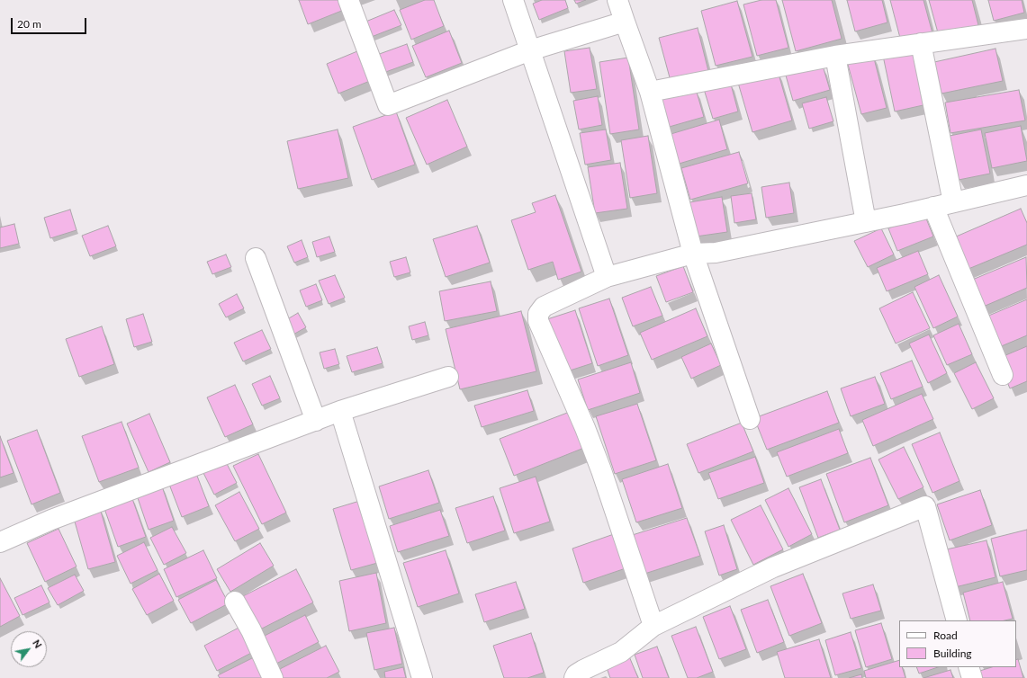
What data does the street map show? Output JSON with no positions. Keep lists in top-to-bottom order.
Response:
{
  "legend": ["Road", "Building"],
  "scale_bar": "20 m",
  "north": "top right"
}
